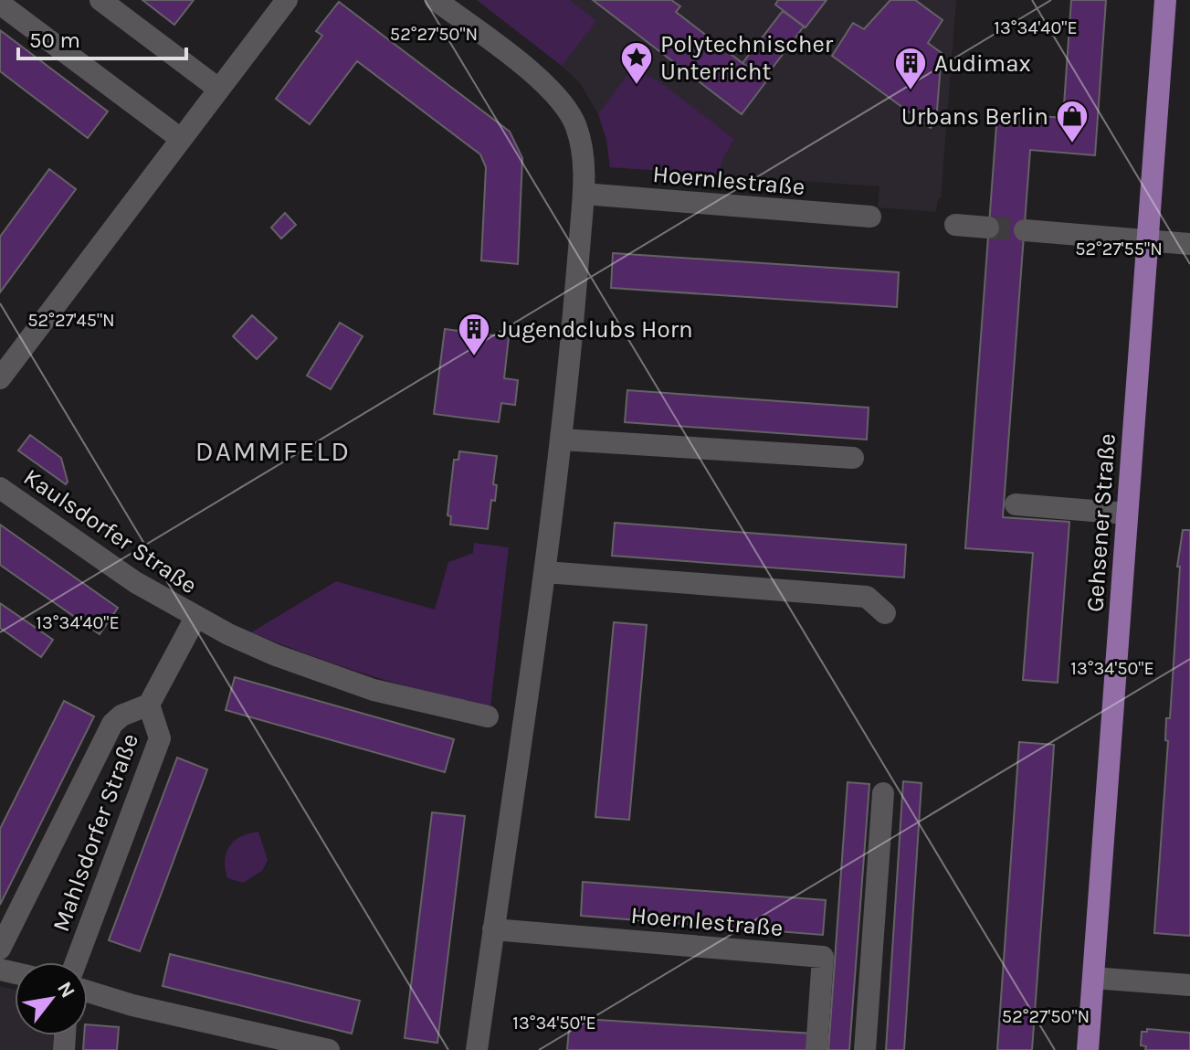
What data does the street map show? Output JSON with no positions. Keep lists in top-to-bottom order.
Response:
{
  "streets": {
    "main road": ["Gehsener Straße"],
    "street": ["Hoernlestraße", "Kaulsdorfer Straße", "Mahlsdorfer Straße"]
  },
  "crossings": [
    ["Kaulsdorfer Straße", "Mahlsdorfer Straße"]
  ],
  "districts": ["DAMMFELD"],
  "places": {
    "place": ["Polytechnischer Unterricht"],
    "building": ["Audimax", "Jugendclubs Horn"],
    "shop": ["Urbans Berlin"]
  },
  "scale_bar": "50 m",
  "north": "top right",
  "coordinates": [
    "13°34'40\"E",
    "52°27'50\"N",
    "52°27'55\"N",
    "52°27'45\"N",
    "13°34'50\"E"
  ]
}
